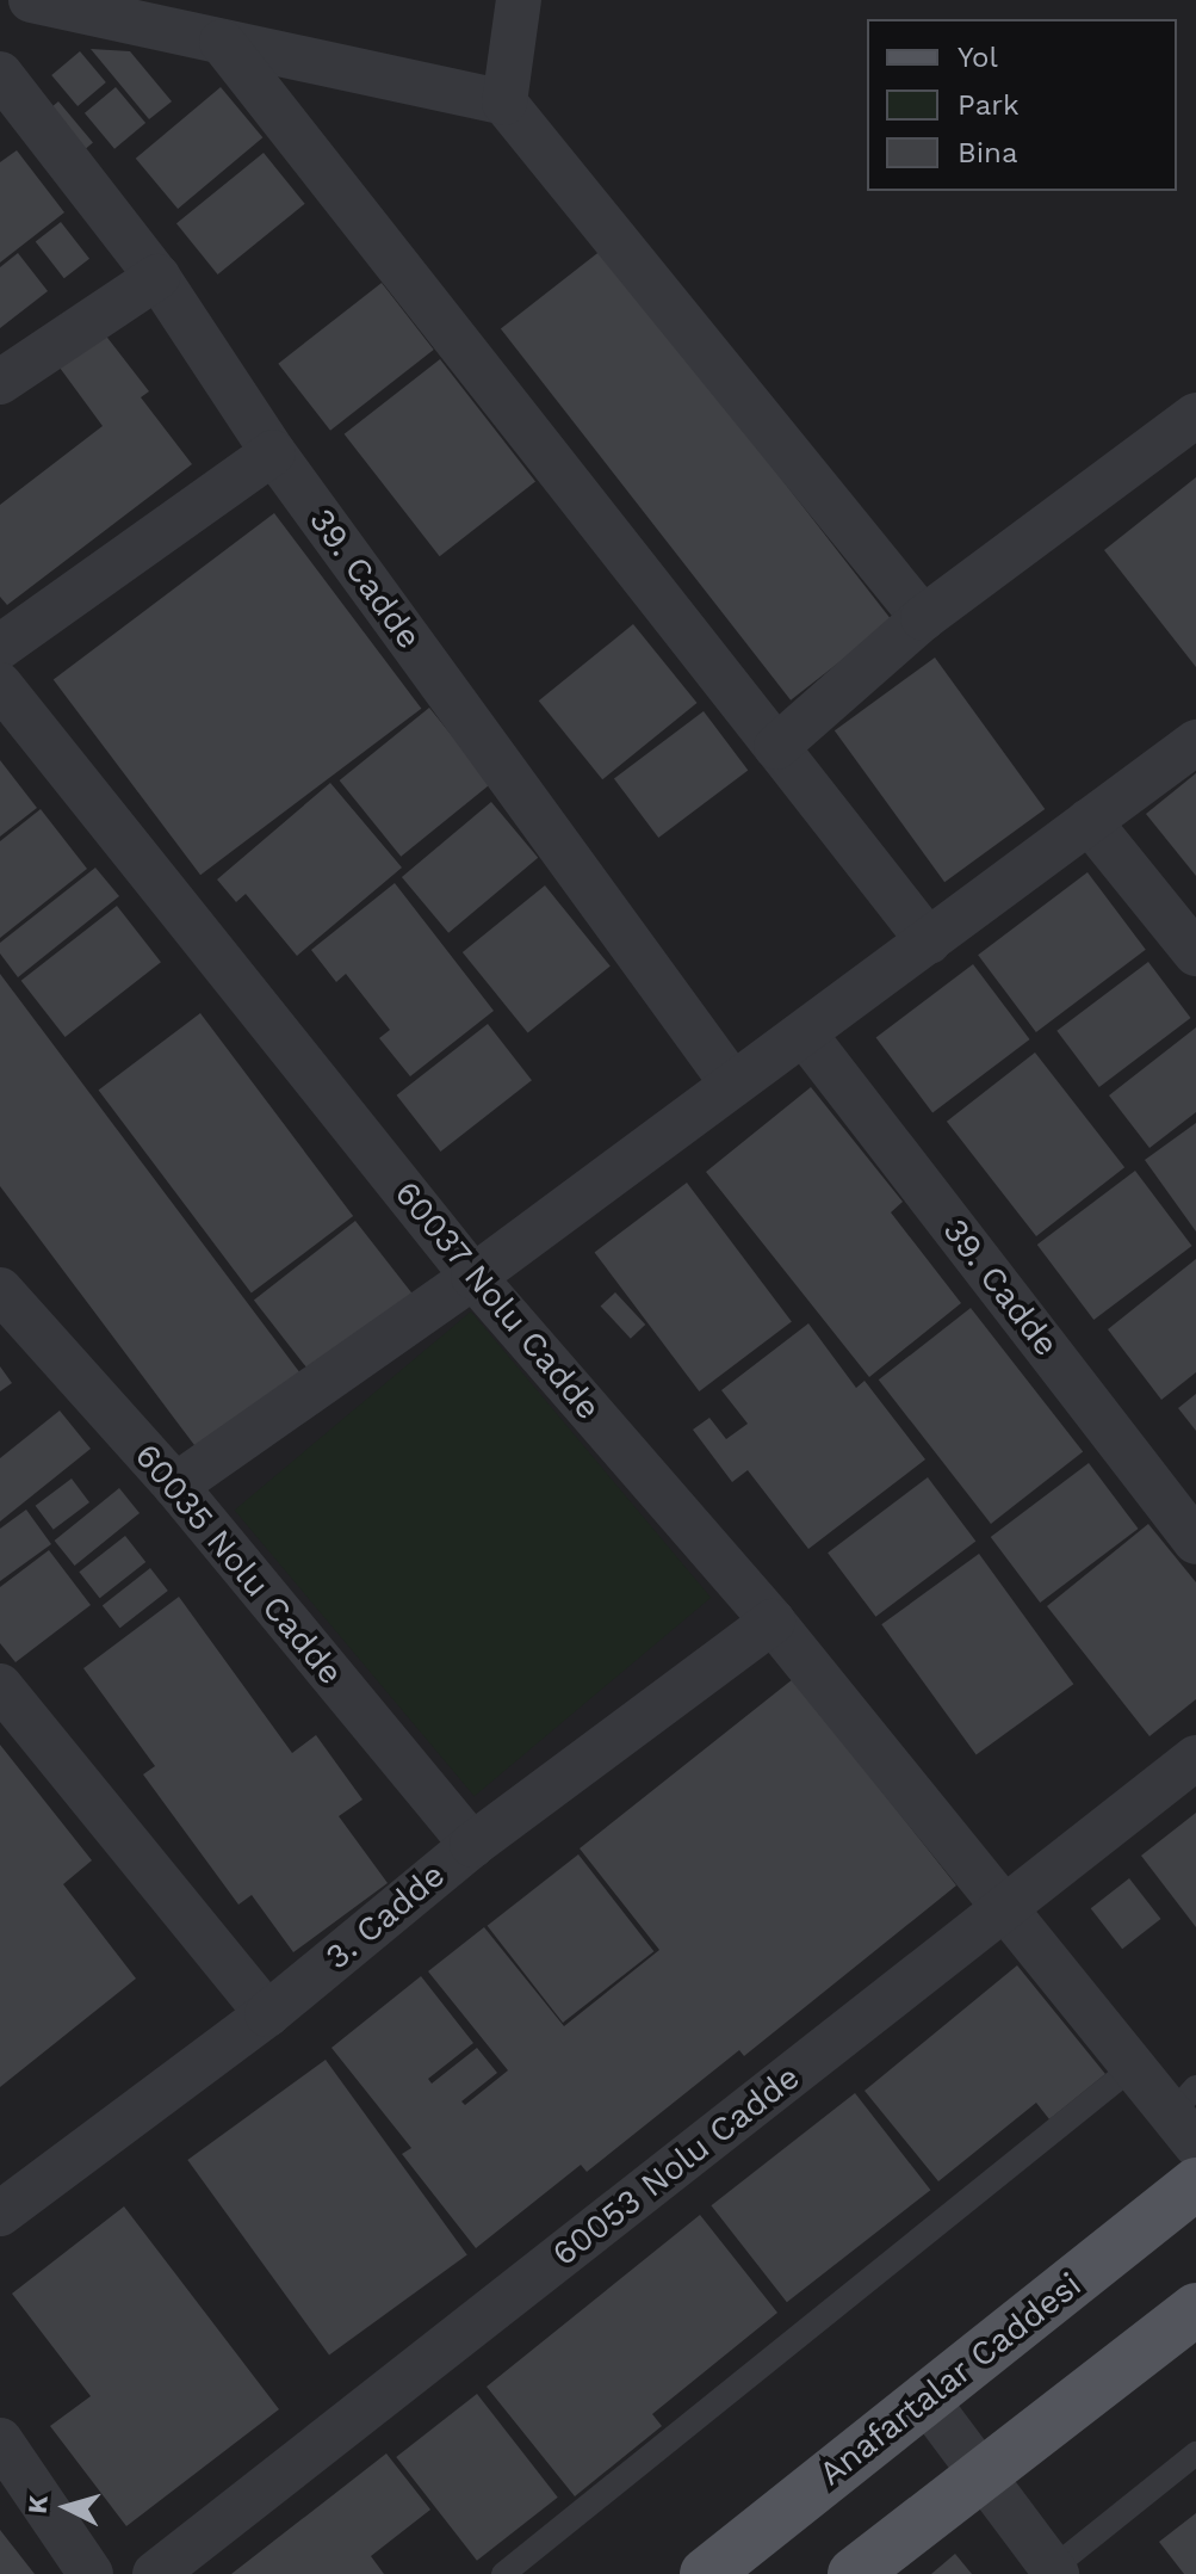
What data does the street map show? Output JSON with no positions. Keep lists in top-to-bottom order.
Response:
{
  "streets": {
    "main road": ["Anafartalar Caddesi"],
    "street": [
      "39. Cadde",
      "60037 Nolu Cadde",
      "60035 Nolu Cadde",
      "3. Cadde",
      "60053 Nolu Cadde"
    ]
  },
  "crossings": [
    ["60037 Nolu Cadde", "3. Cadde"],
    ["60037 Nolu Cadde", "60053 Nolu Cadde"],
    ["60035 Nolu Cadde", "3. Cadde"]
  ],
  "legend": ["Yol", "Park", "Bina"],
  "north": "left"
}
